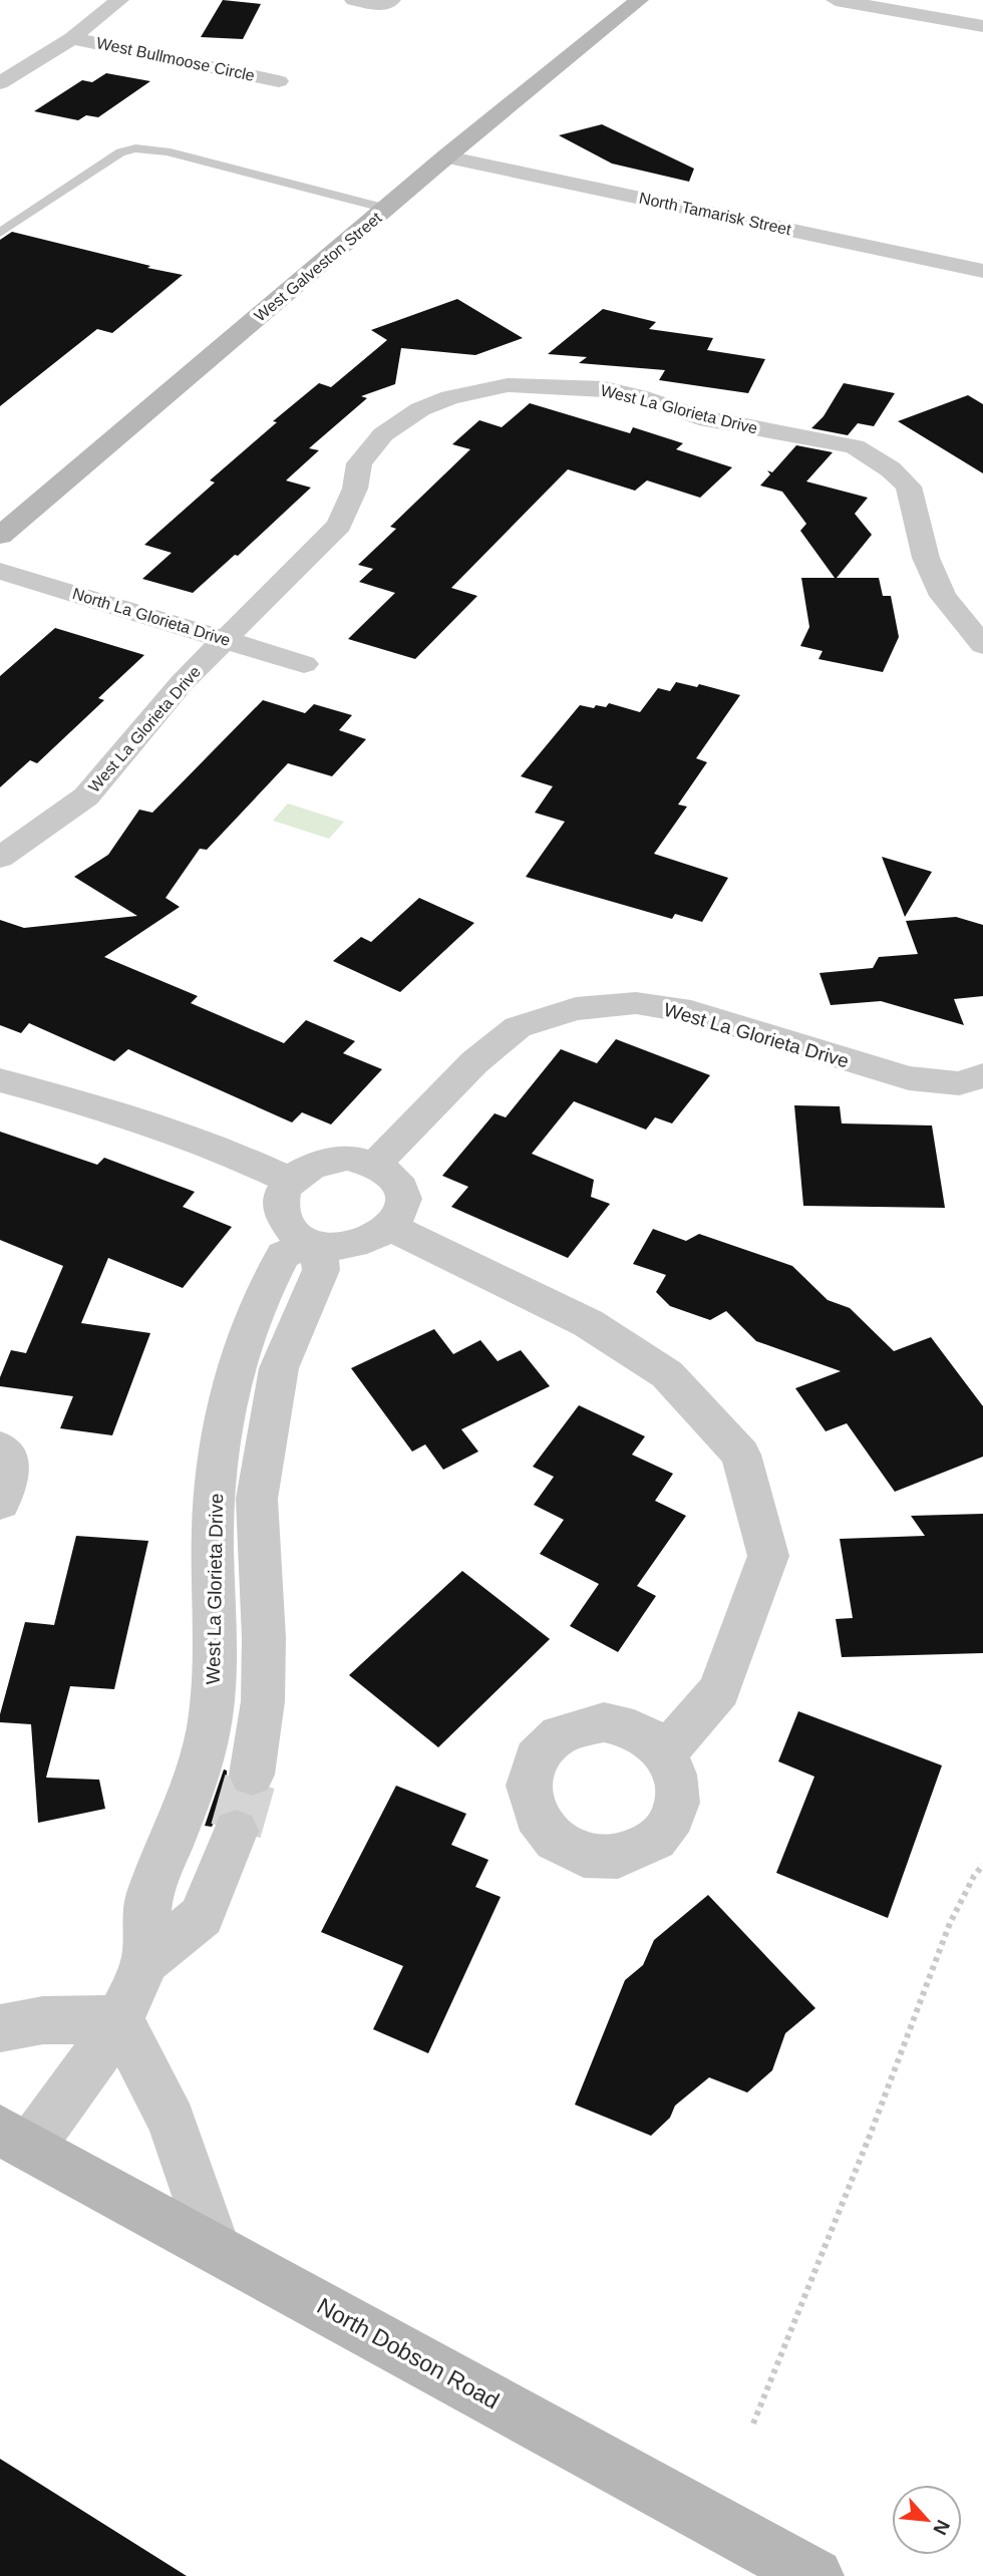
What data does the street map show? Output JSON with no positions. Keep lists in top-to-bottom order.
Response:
{
  "streets": {
    "street": [
      "West Bullmoose Circle",
      "North Tamarisk Street",
      "West Galveston Street",
      "West La Glorieta Drive",
      "North La Glorieta Drive",
      "North Dobson Road"
    ]
  },
  "crossings": [
    ["North Tamarisk Street", "West Galveston Street"],
    ["West La Glorieta Drive", "North La Glorieta Drive"],
    ["West La Glorieta Drive", "North Dobson Road"]
  ],
  "north": "bottom right"
}
